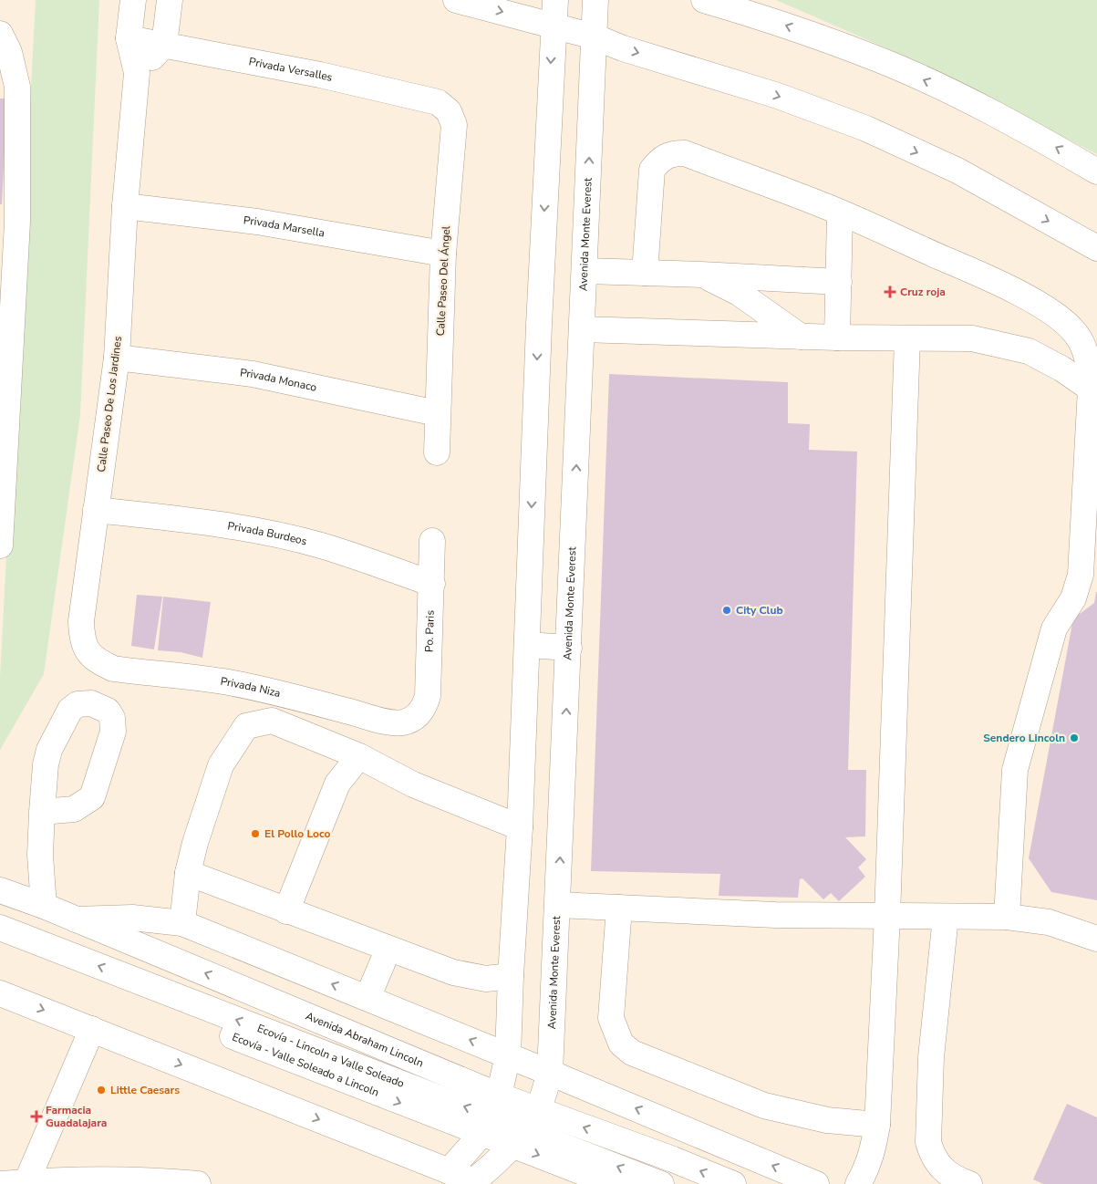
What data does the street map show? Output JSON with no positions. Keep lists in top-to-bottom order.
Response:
{
  "streets": {
    "street": [
      "Privada Versalles",
      "Privada Marsella",
      "Avenida Monte Everest",
      "Calle Paseo Del Ángel",
      "Privada Monaco",
      "Calle Paseo De Los Jardines",
      "Privada Burdeos",
      "Po. Paris",
      "Privada Niza",
      "Avenida Abraham Lincoln",
      "Ecovía - Lincoln a Valle Soleado",
      "Ecovía - Valle Soleado a Lincoln"
    ]
  },
  "crossings": [
    ["Privada Versalles", "Calle Paseo Del Ángel"],
    ["Privada Versalles", "Calle Paseo De Los Jardines"],
    ["Privada Marsella", "Calle Paseo Del Ángel"],
    ["Privada Marsella", "Calle Paseo De Los Jardines"],
    ["Avenida Monte Everest", "Avenida Abraham Lincoln"],
    ["Avenida Monte Everest", "Ecovía - Valle Soleado a Lincoln"],
    ["Calle Paseo Del Ángel", "Privada Monaco"],
    ["Privada Monaco", "Calle Paseo De Los Jardines"],
    ["Calle Paseo De Los Jardines", "Privada Burdeos"],
    ["Calle Paseo De Los Jardines", "Privada Niza"],
    ["Privada Burdeos", "Po. Paris"],
    ["Po. Paris", "Privada Niza"],
    ["Avenida Abraham Lincoln", "Ecovía - Lincoln a Valle Soleado"],
    ["Avenida Abraham Lincoln", "Ecovía - Valle Soleado a Lincoln"],
    ["Ecovía - Lincoln a Valle Soleado", "Ecovía - Valle Soleado a Lincoln"]
  ],
  "places": {
    "health": ["Cruz roja", "Farmacia Guadalajara"],
    "other": [
      "City Club",
      "Sendero Lincoln",
      "El Pollo Loco",
      "Little Caesars"
    ]
  }
}
